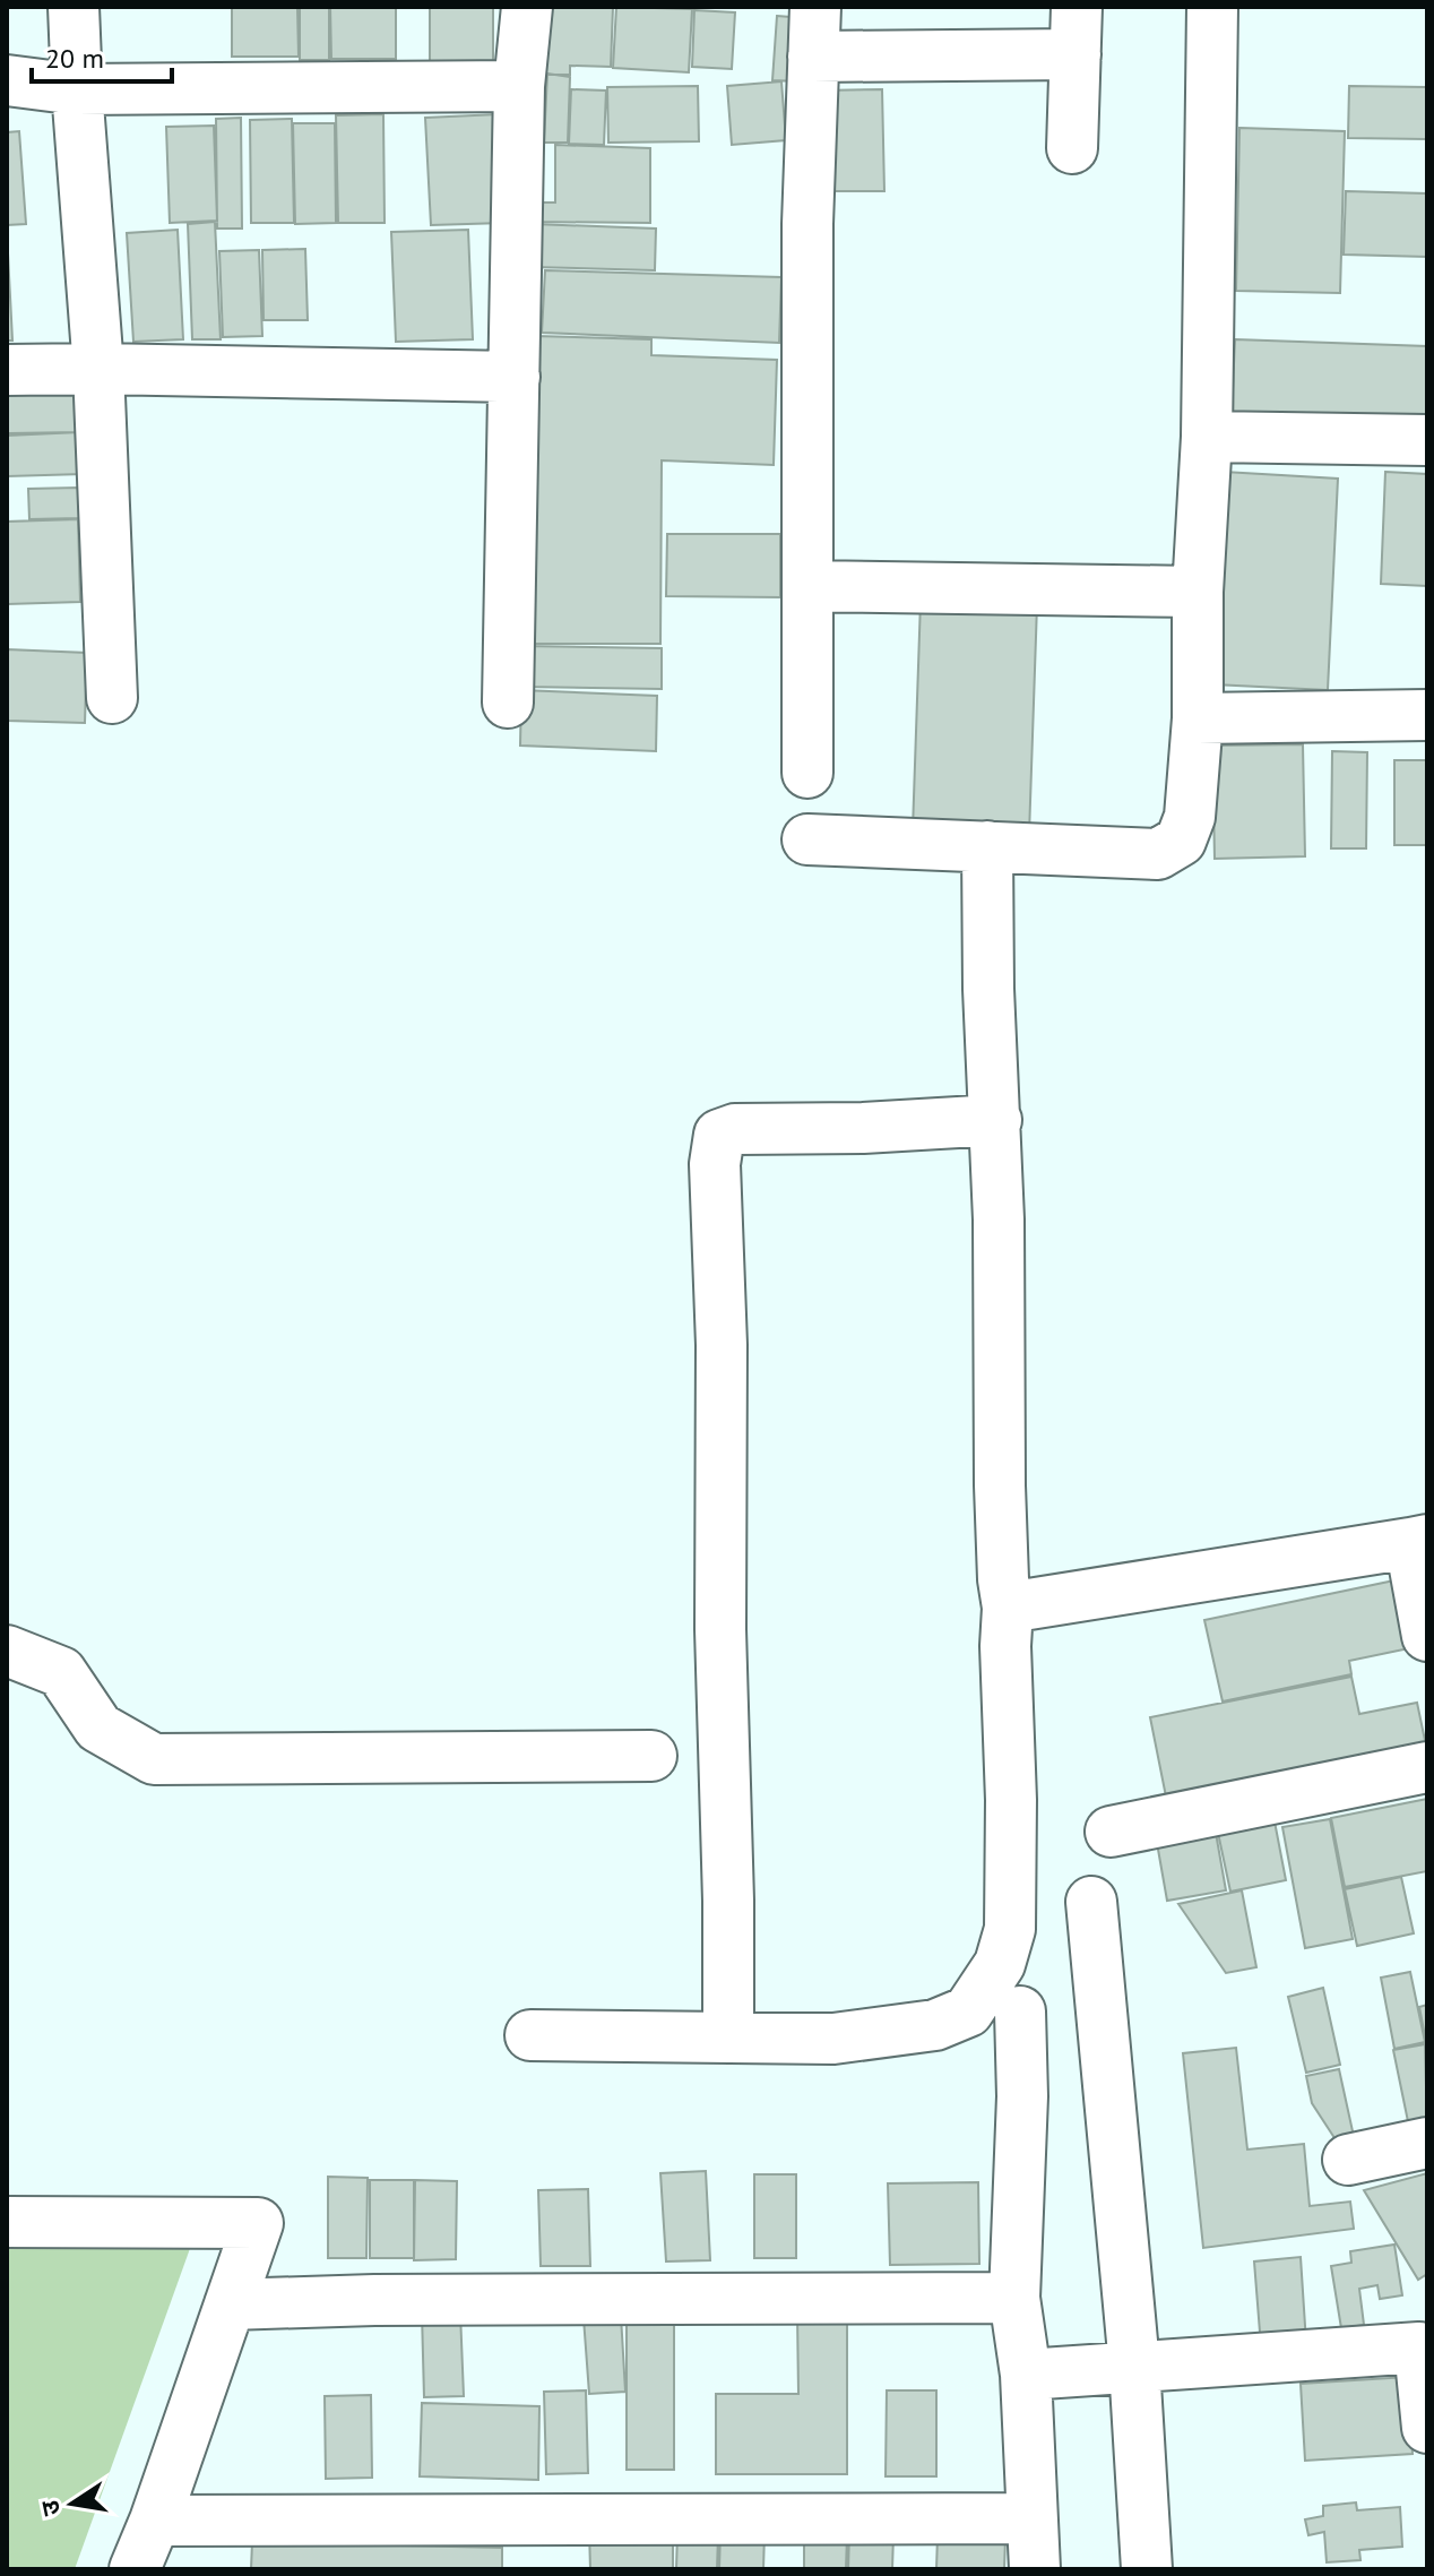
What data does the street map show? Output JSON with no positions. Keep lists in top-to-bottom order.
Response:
{
  "scale_bar": "20 m",
  "north": "left"
}
